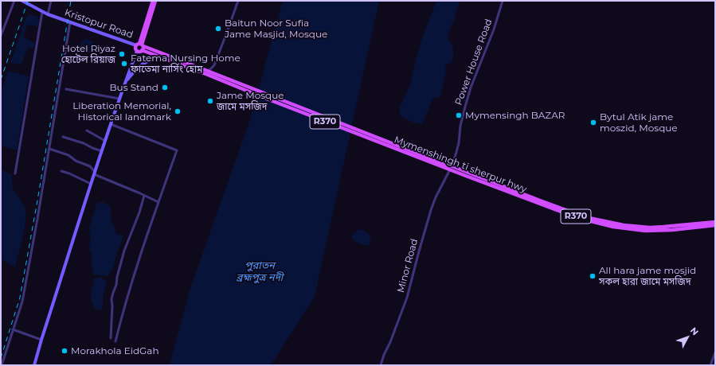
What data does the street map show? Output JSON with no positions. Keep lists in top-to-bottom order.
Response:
{
  "streets": {
    "main road": ["Kristopur Road", "R370", "Mymenshingh ti sherpur hwy"],
    "street": ["Power House Road", "Minor Road"]
  },
  "crossings": [
    ["Kristopur Road", "Mymenshingh ti sherpur hwy"],
    ["Power House Road", "Mymenshingh ti sherpur hwy"],
    ["Power House Road", "Minor Road"],
    ["Mymenshingh ti sherpur hwy", "Minor Road"]
  ],
  "water": ["পুরাতন ব্রহ্মপুত্র নদী"],
  "places": [
    "Baitun Noor Sufia Jame Masjid, Mosque",
    "Hotel Riyaz হোটেল রিয়াজ",
    "Fatema Nursing Home ফাতেমা নার্সিং হোম",
    "Bus Stand",
    "Jame Mosque জামে মসজিদ",
    "Liberation Memorial, Historical landmark",
    "Mymensingh BAZAR",
    "Bytul Atik jame moszid, Mosque",
    "All hara jame mosjid সকল হারা জামে মসজিদ",
    "Morakhola EidGah"
  ],
  "north": "top right"
}
